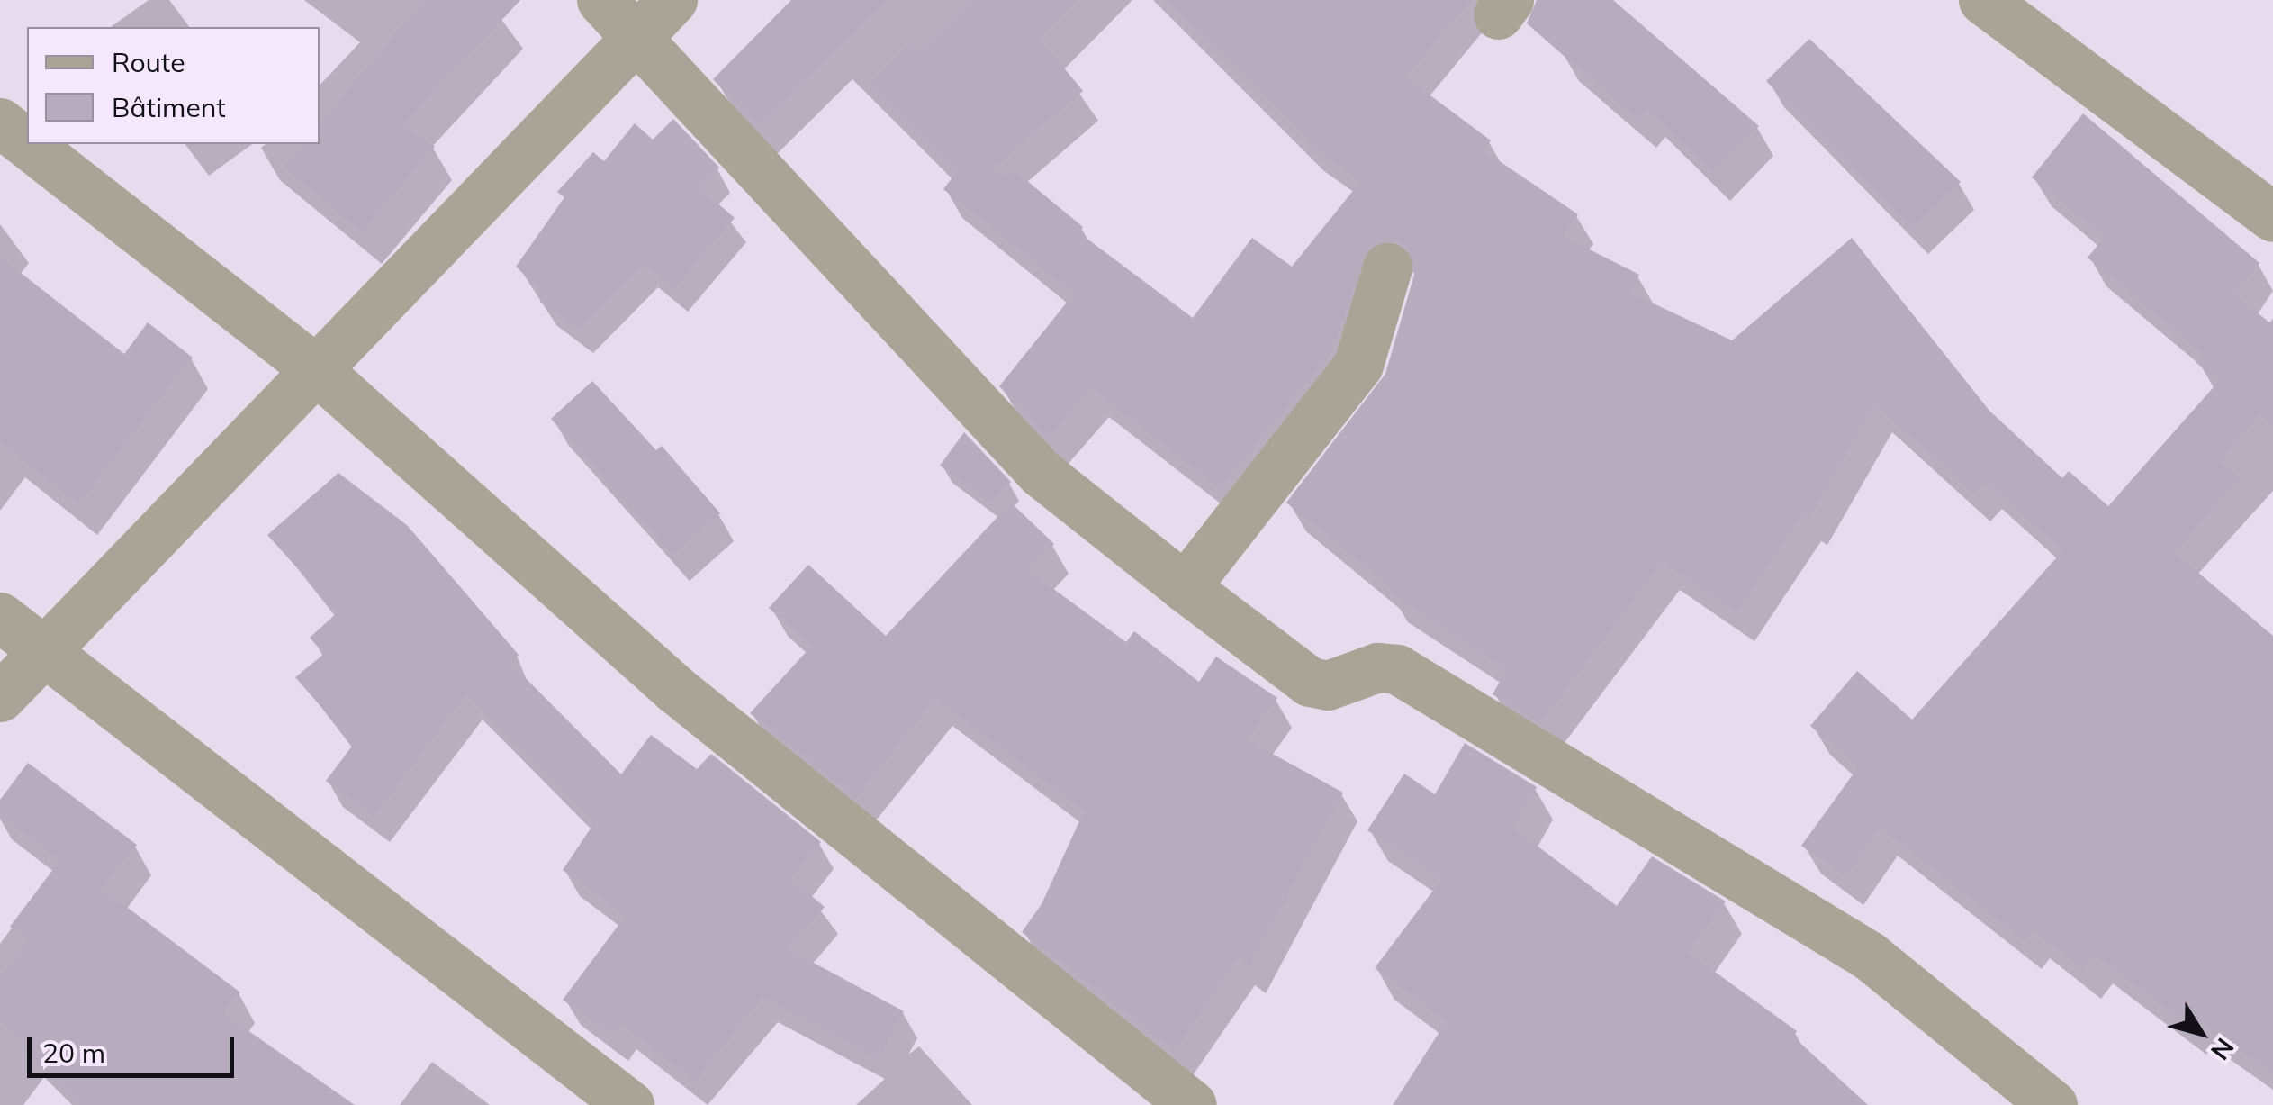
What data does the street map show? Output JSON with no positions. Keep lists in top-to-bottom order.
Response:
{
  "legend": ["Route", "Bâtiment"],
  "scale_bar": "20 m",
  "north": "bottom right"
}
